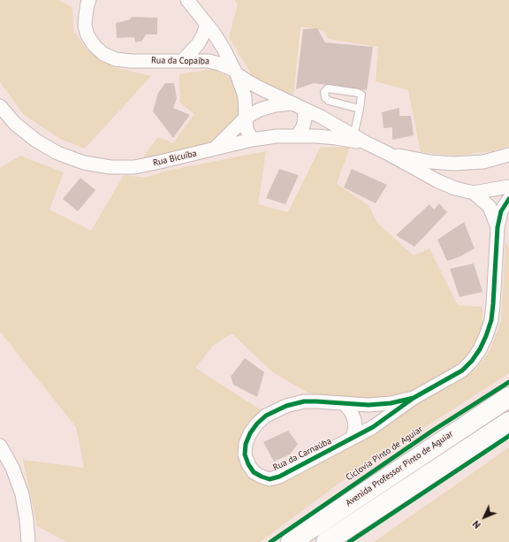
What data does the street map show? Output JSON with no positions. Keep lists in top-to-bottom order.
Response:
{
  "streets": {
    "main road": ["Avenida Professor Pinto de Aguiar"],
    "street": ["Rua da Copaíba", "Rua Bicuíba", "Rua da Carnaúba"],
    "cycle path": ["Ciclovia Pinto de Aguiar"]
  },
  "crossings": [
    ["Rua da Copaíba", "Rua Bicuíba"],
    ["Rua Bicuíba", "Rua da Carnaúba"]
  ],
  "north": "bottom left"
}
